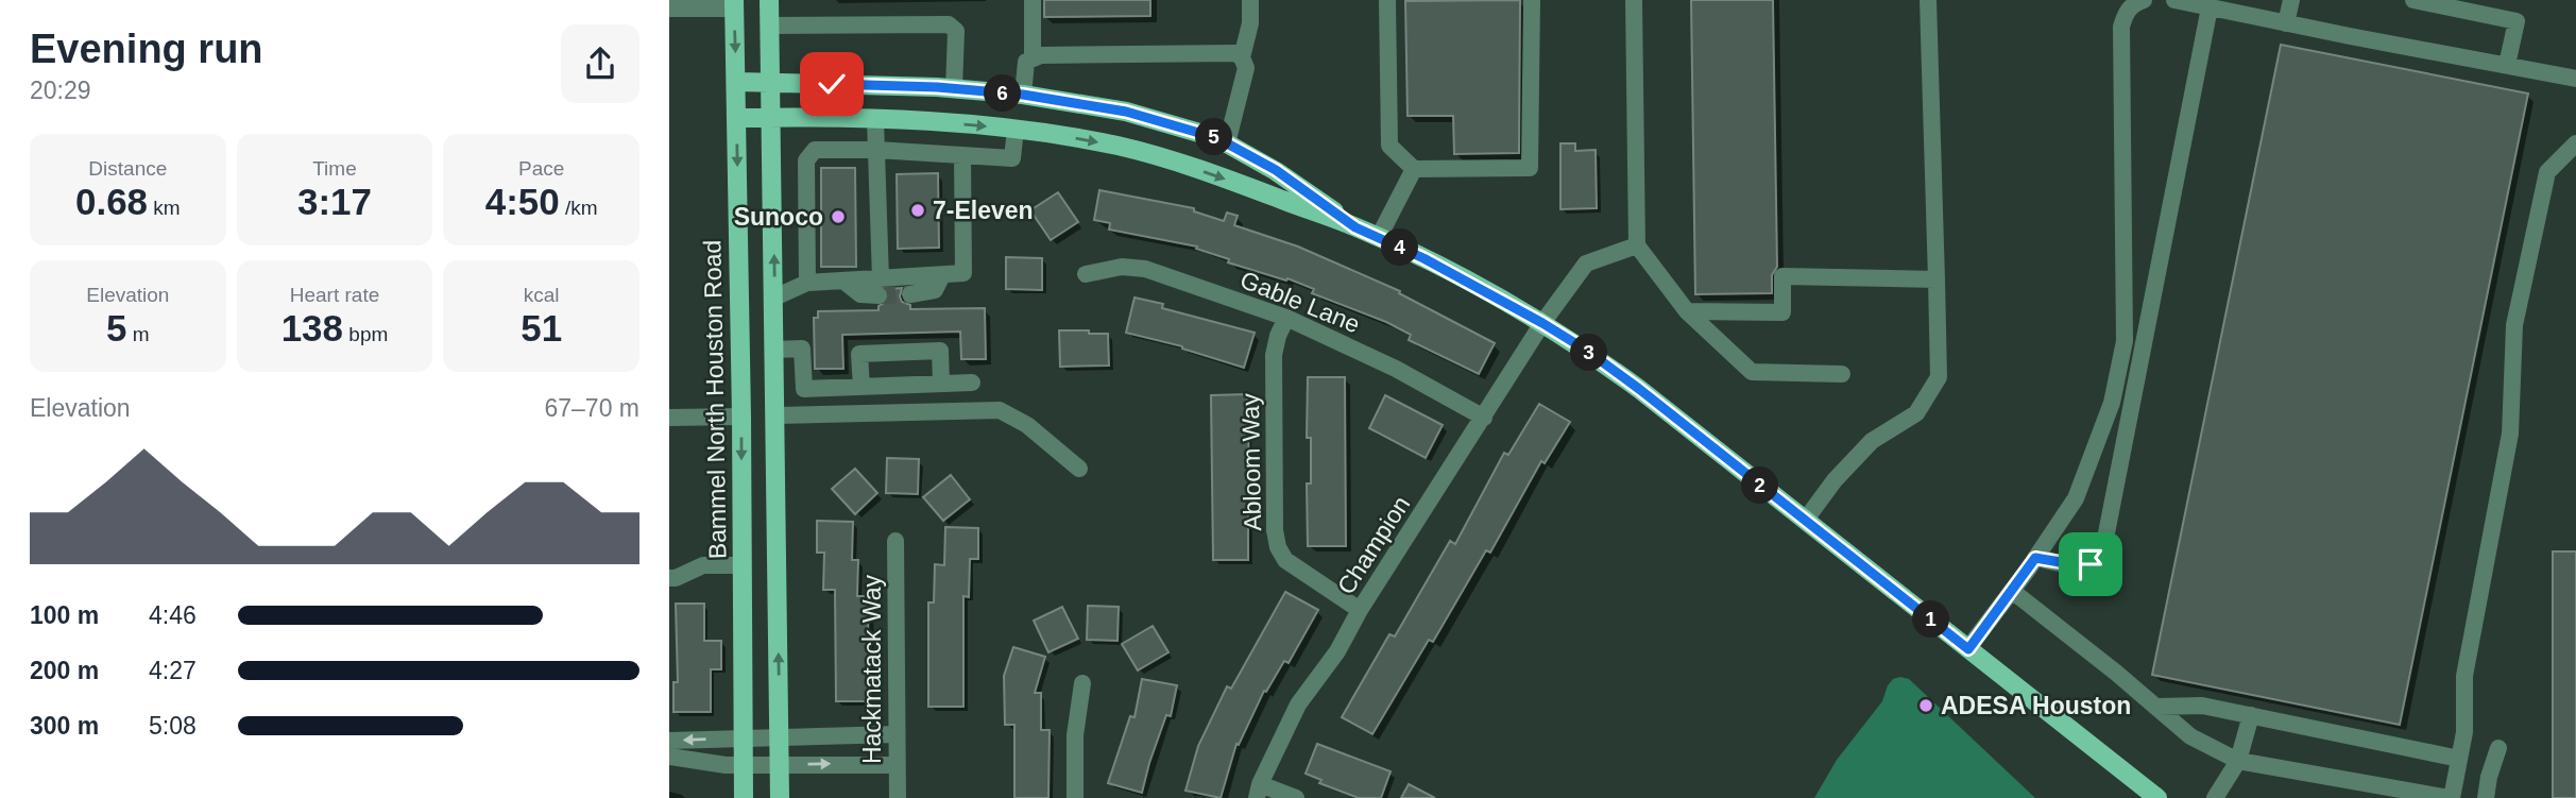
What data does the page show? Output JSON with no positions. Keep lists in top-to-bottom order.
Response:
{
  "streets": {
    "main road": ["Bammel North Houston Road"],
    "street": [
      "Gable Lane",
      "Abloom Way",
      "Champion",
      "Hackmatack Way"
    ]
  },
  "crossings": [
    ["Gable Lane", "Abloom Way"],
    ["Gable Lane", "Champion"],
    ["Abloom Way", "Champion"]
  ],
  "places": ["7-Eleven", "Sunoco", "ADESA Houston"],
  "page": {
    "heading": ["Evening run", "20:29"],
    "pins": [
      "6",
      "5",
      "4",
      "3",
      "2",
      "1"
    ],
    "stats": [
      ["Distance", "0.68 km"],
      ["Time", "3:17"],
      ["Pace", "4:50 /km"],
      ["Elevation", "5 m"],
      ["Heart rate", "138 bpm"],
      ["kcal", "51"]
    ],
    "chart": ["Elevation", "67–70 m"],
    "list": [
      {
        "name": "100 m",
        "note": "4:46"
      },
      {
        "name": "200 m",
        "note": "4:27"
      },
      {
        "name": "300 m",
        "note": "5:08"
      }
    ]
  }
}
